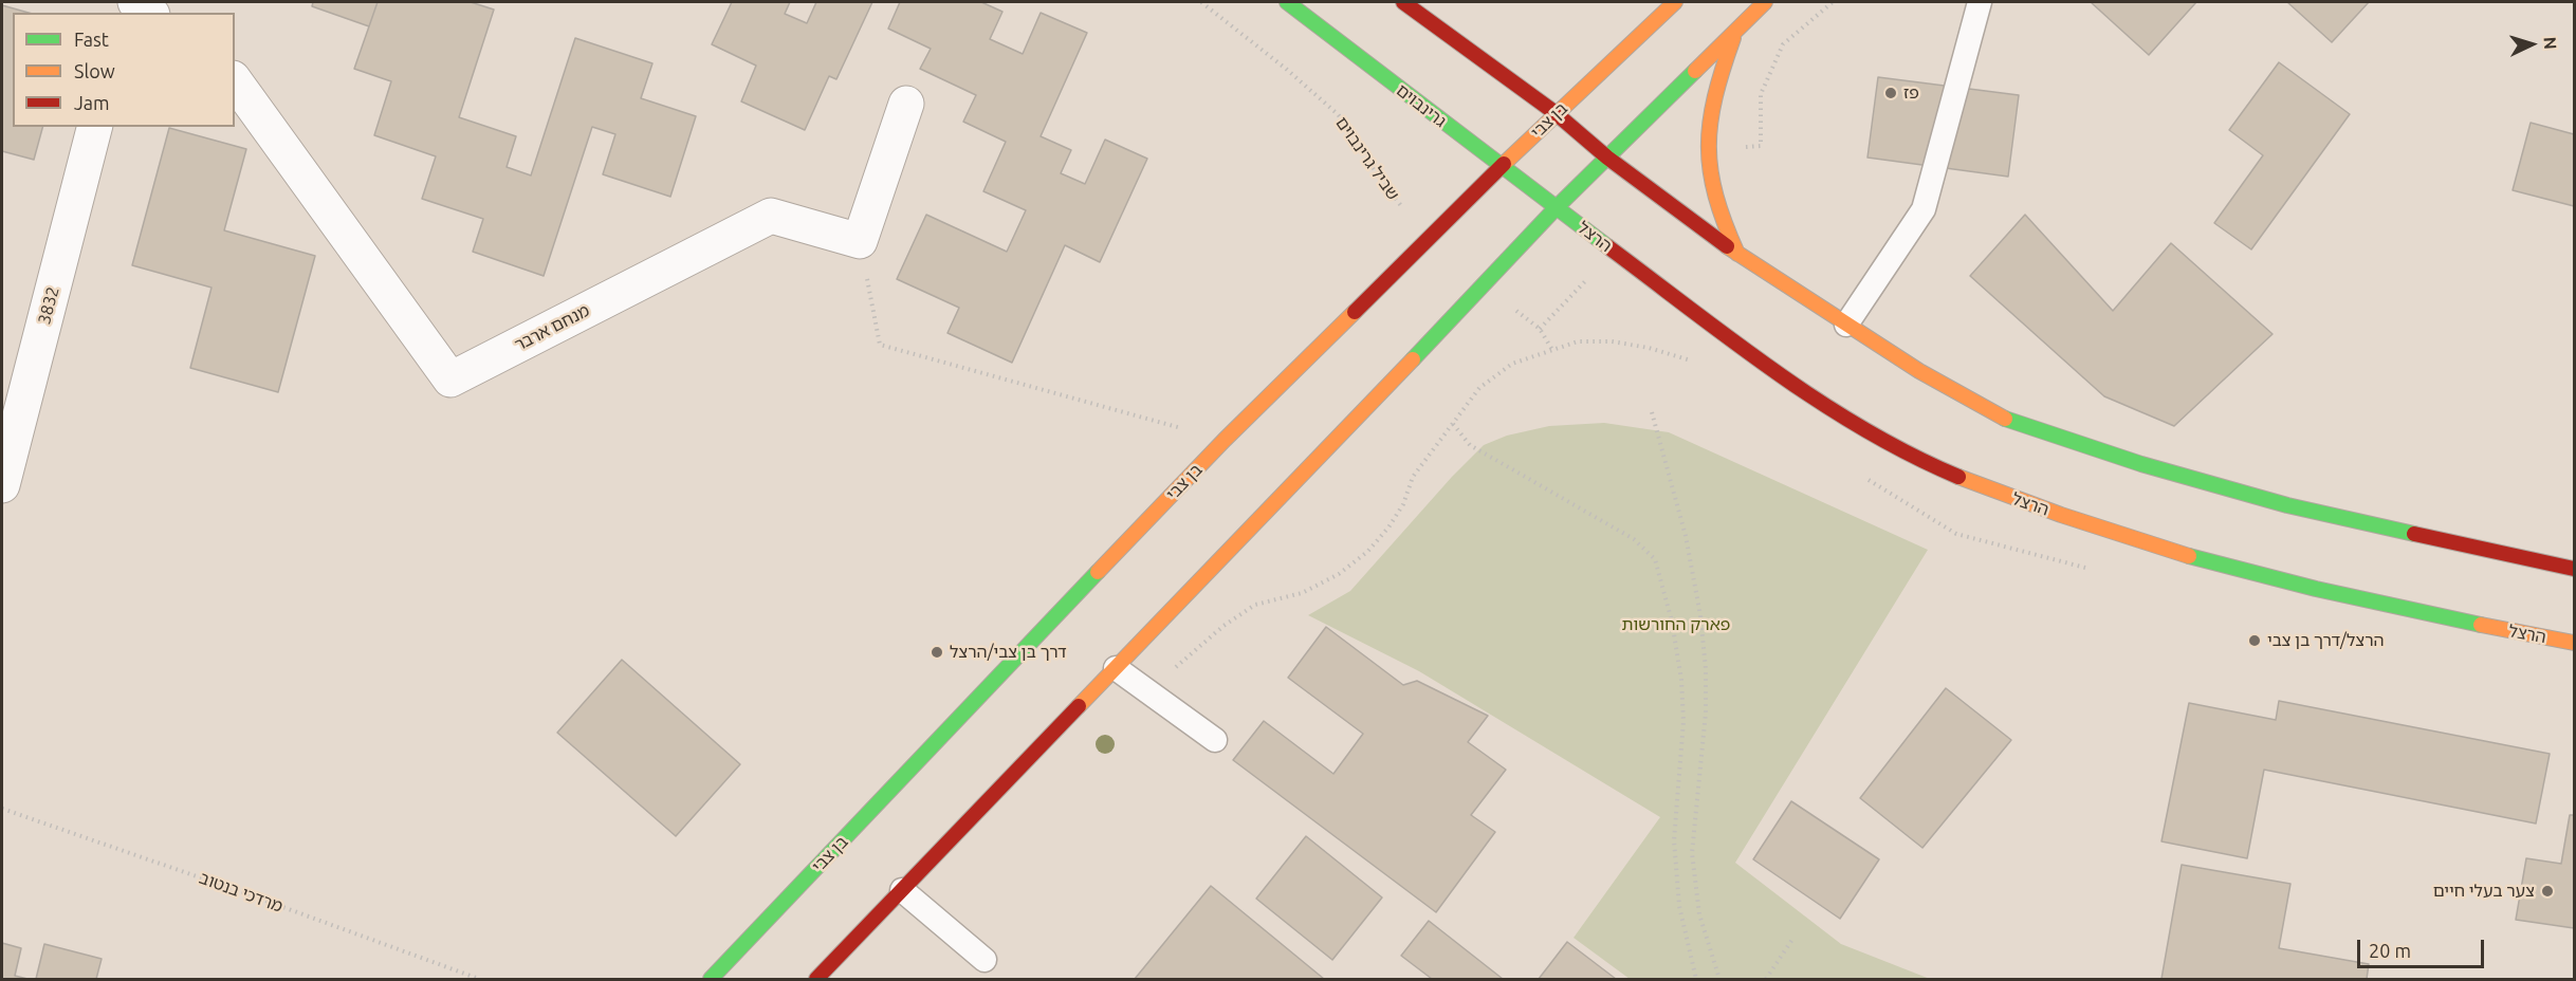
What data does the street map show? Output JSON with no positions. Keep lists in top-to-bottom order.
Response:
{
  "streets": {
    "main road": ["גרינבוים", "בן צבי", "הרצל"],
    "street": ["3832", "מנחם ארבר"],
    "path": ["שביל גרינבוים", "מרדכי בנטוב"]
  },
  "crossings": [
    ["גרינבוים", "בן צבי"],
    ["גרינבוים", "הרצל"],
    ["בן צבי", "שביל גרינבוים"]
  ],
  "parks": ["פארק החורשות"],
  "places": [
    "פז",
    "הרצל/דרך בן צבי",
    "דרך בן צבי/הרצל",
    "צער בעלי חיים"
  ],
  "legend": ["Fast", "Slow", "Jam"],
  "scale_bar": "20 m",
  "north": "right"
}
